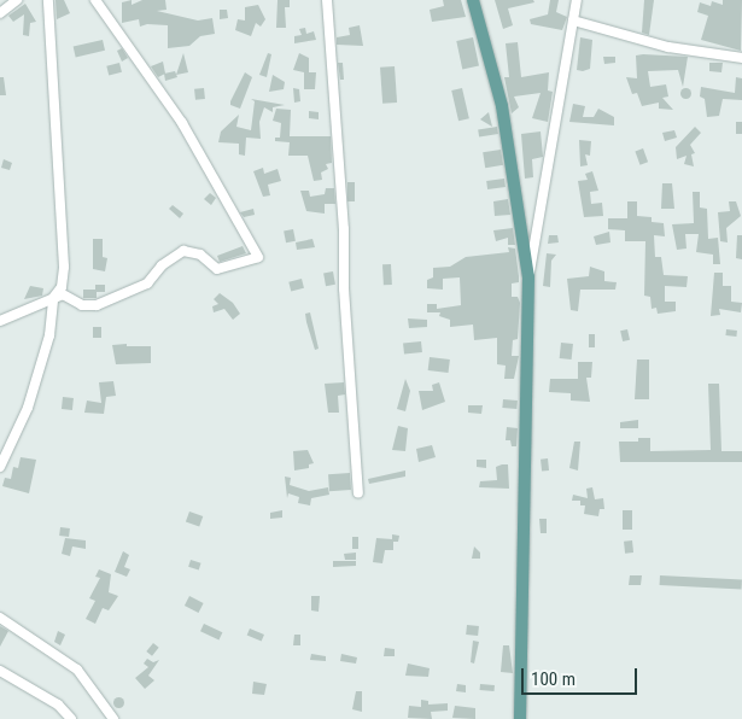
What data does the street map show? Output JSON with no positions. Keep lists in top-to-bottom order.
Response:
{
  "scale_bar": "100 m"
}
